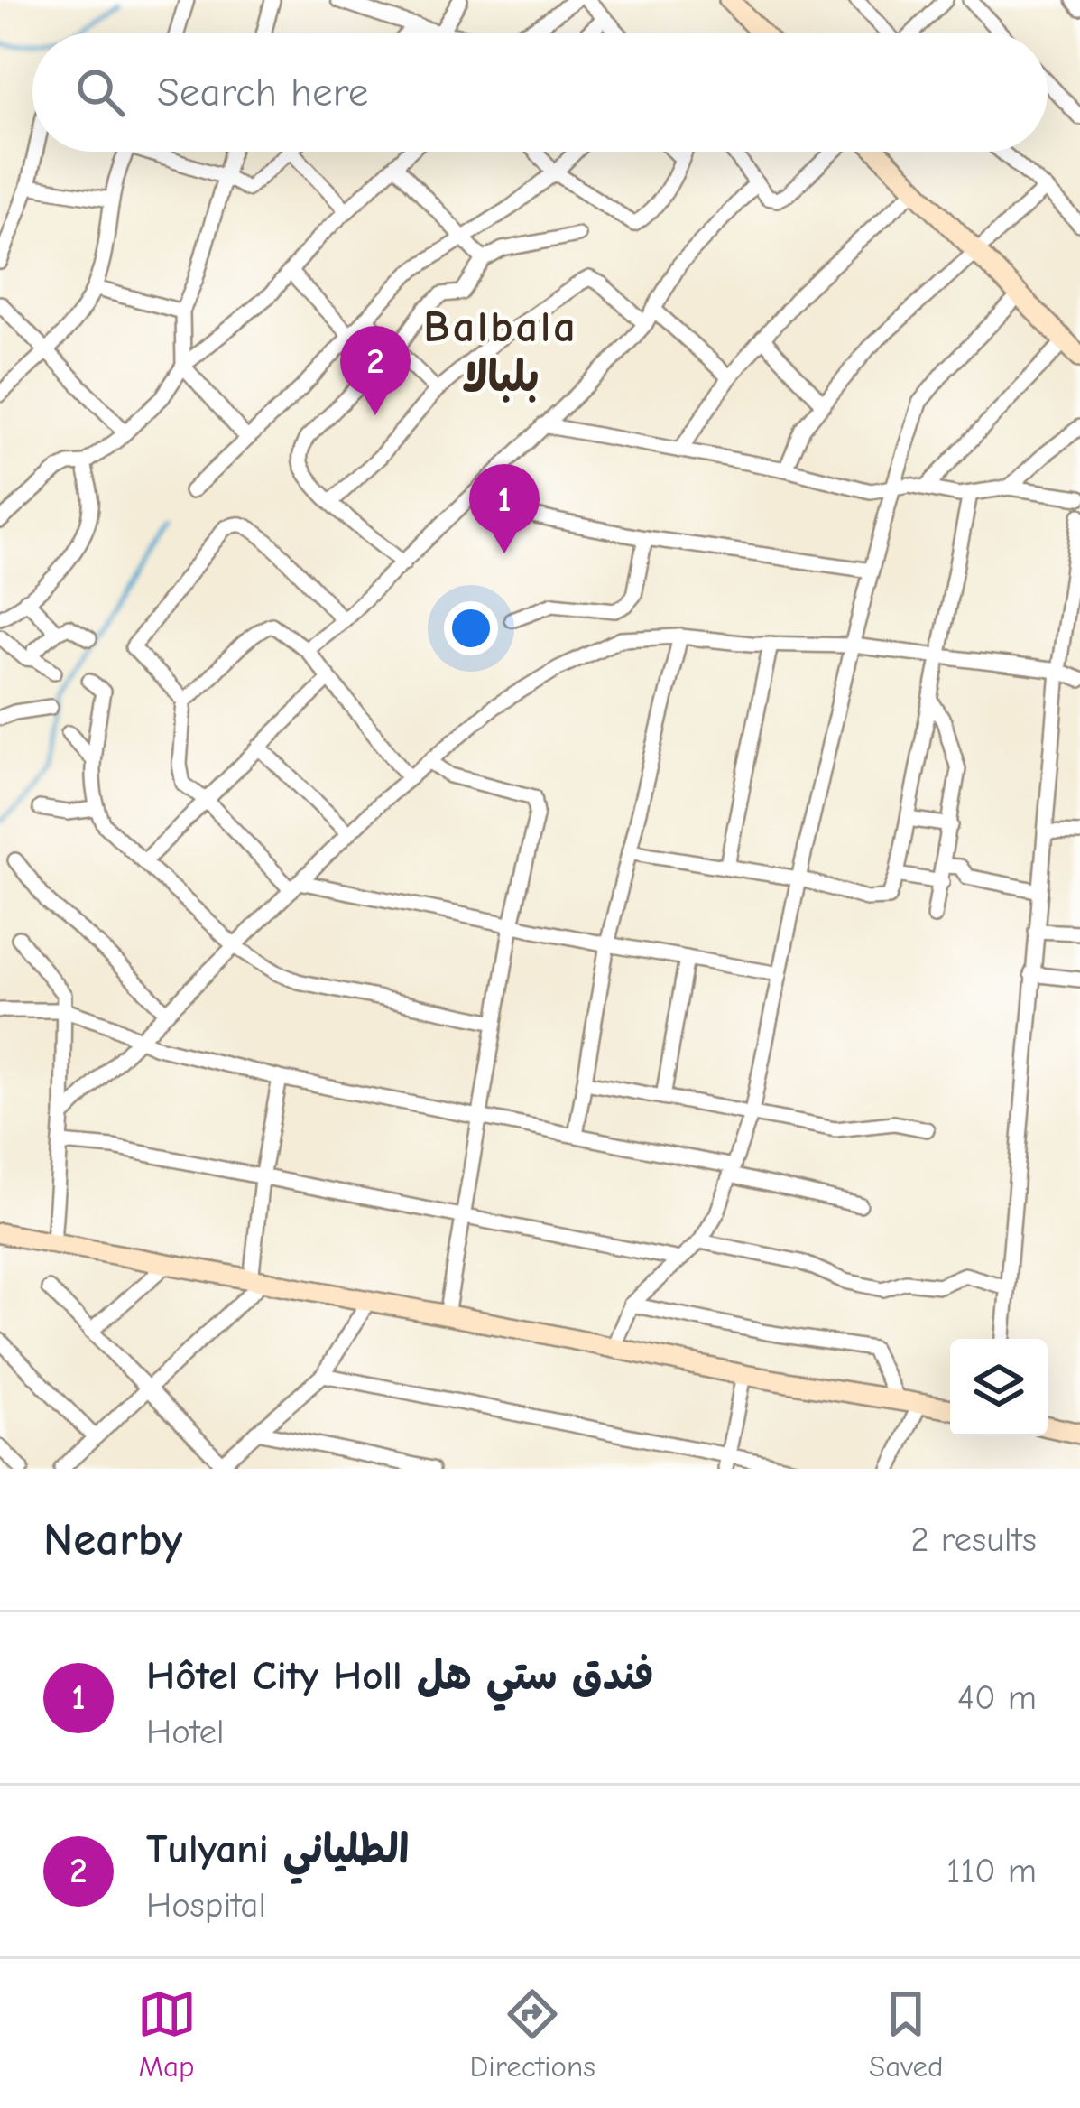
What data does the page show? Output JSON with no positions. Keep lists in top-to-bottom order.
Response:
{
  "districts": ["Balbala بلبالا"],
  "page": {
    "search": "Search here",
    "pins": ["2", "1"],
    "heading": ["Nearby", "2 results"],
    "list": [
      {
        "mark": "1",
        "name": "Hôtel City Holl فندق ستي هل",
        "note": "Hotel",
        "value": "40 m"
      },
      {
        "mark": "2",
        "name": "Tulyani الطلياني",
        "note": "Hospital",
        "value": "110 m"
      }
    ],
    "nav": ["Map", "Directions", "Saved"]
  }
}
